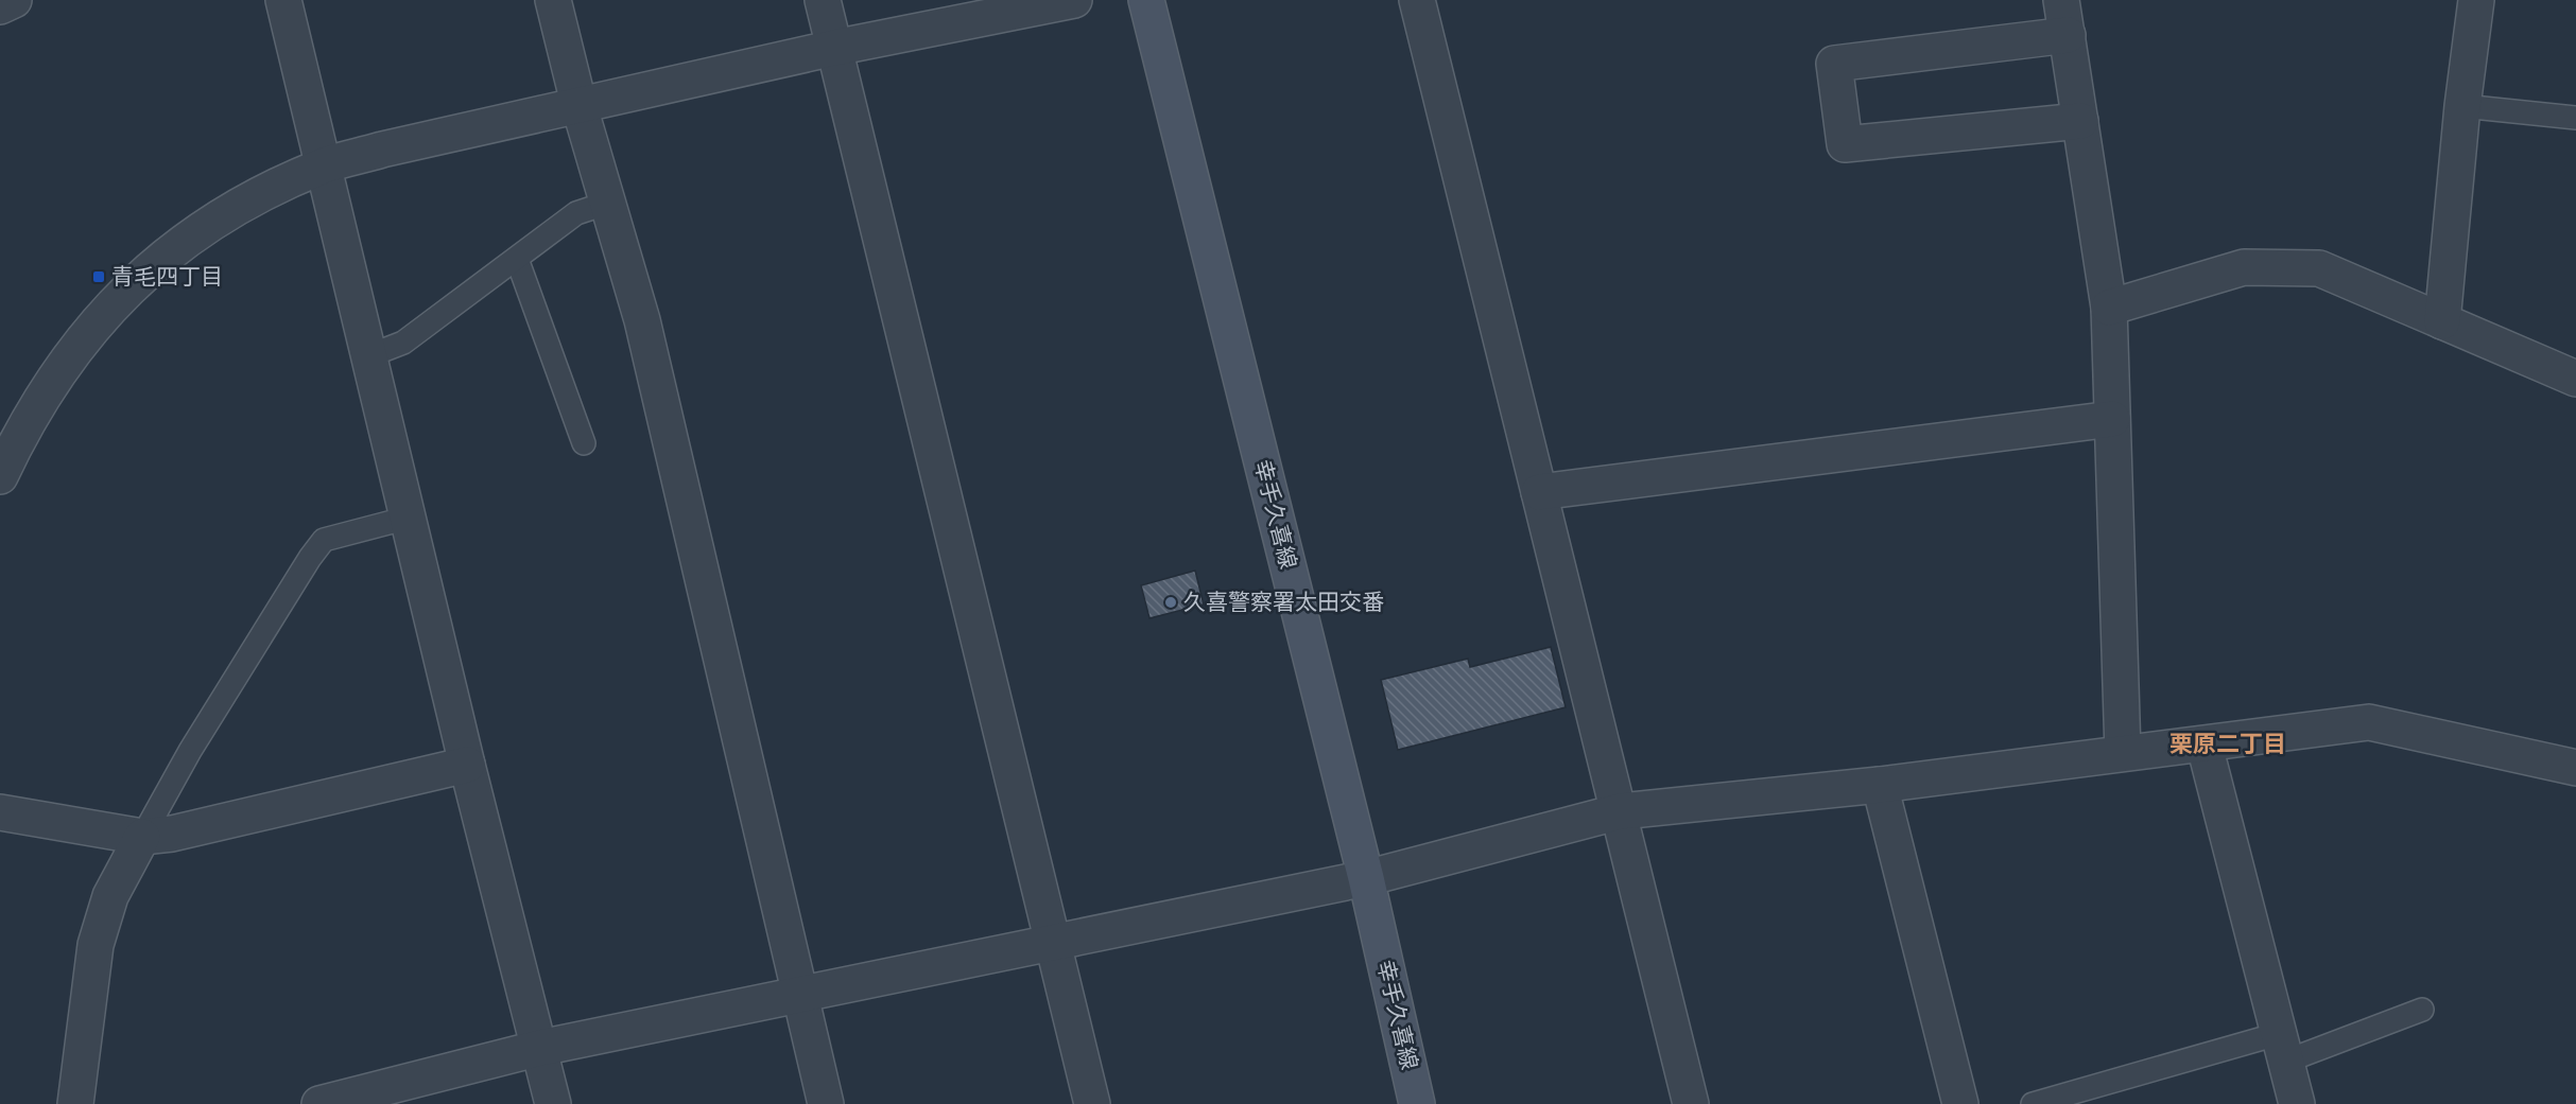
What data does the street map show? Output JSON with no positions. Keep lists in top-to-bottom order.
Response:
{
  "streets": {
    "main road": ["幸手久喜線"]
  },
  "districts": ["栗原二丁目"],
  "places": {
    "transit": ["青毛四丁目"],
    "other": ["久喜警察署太田交番"]
  }
}
